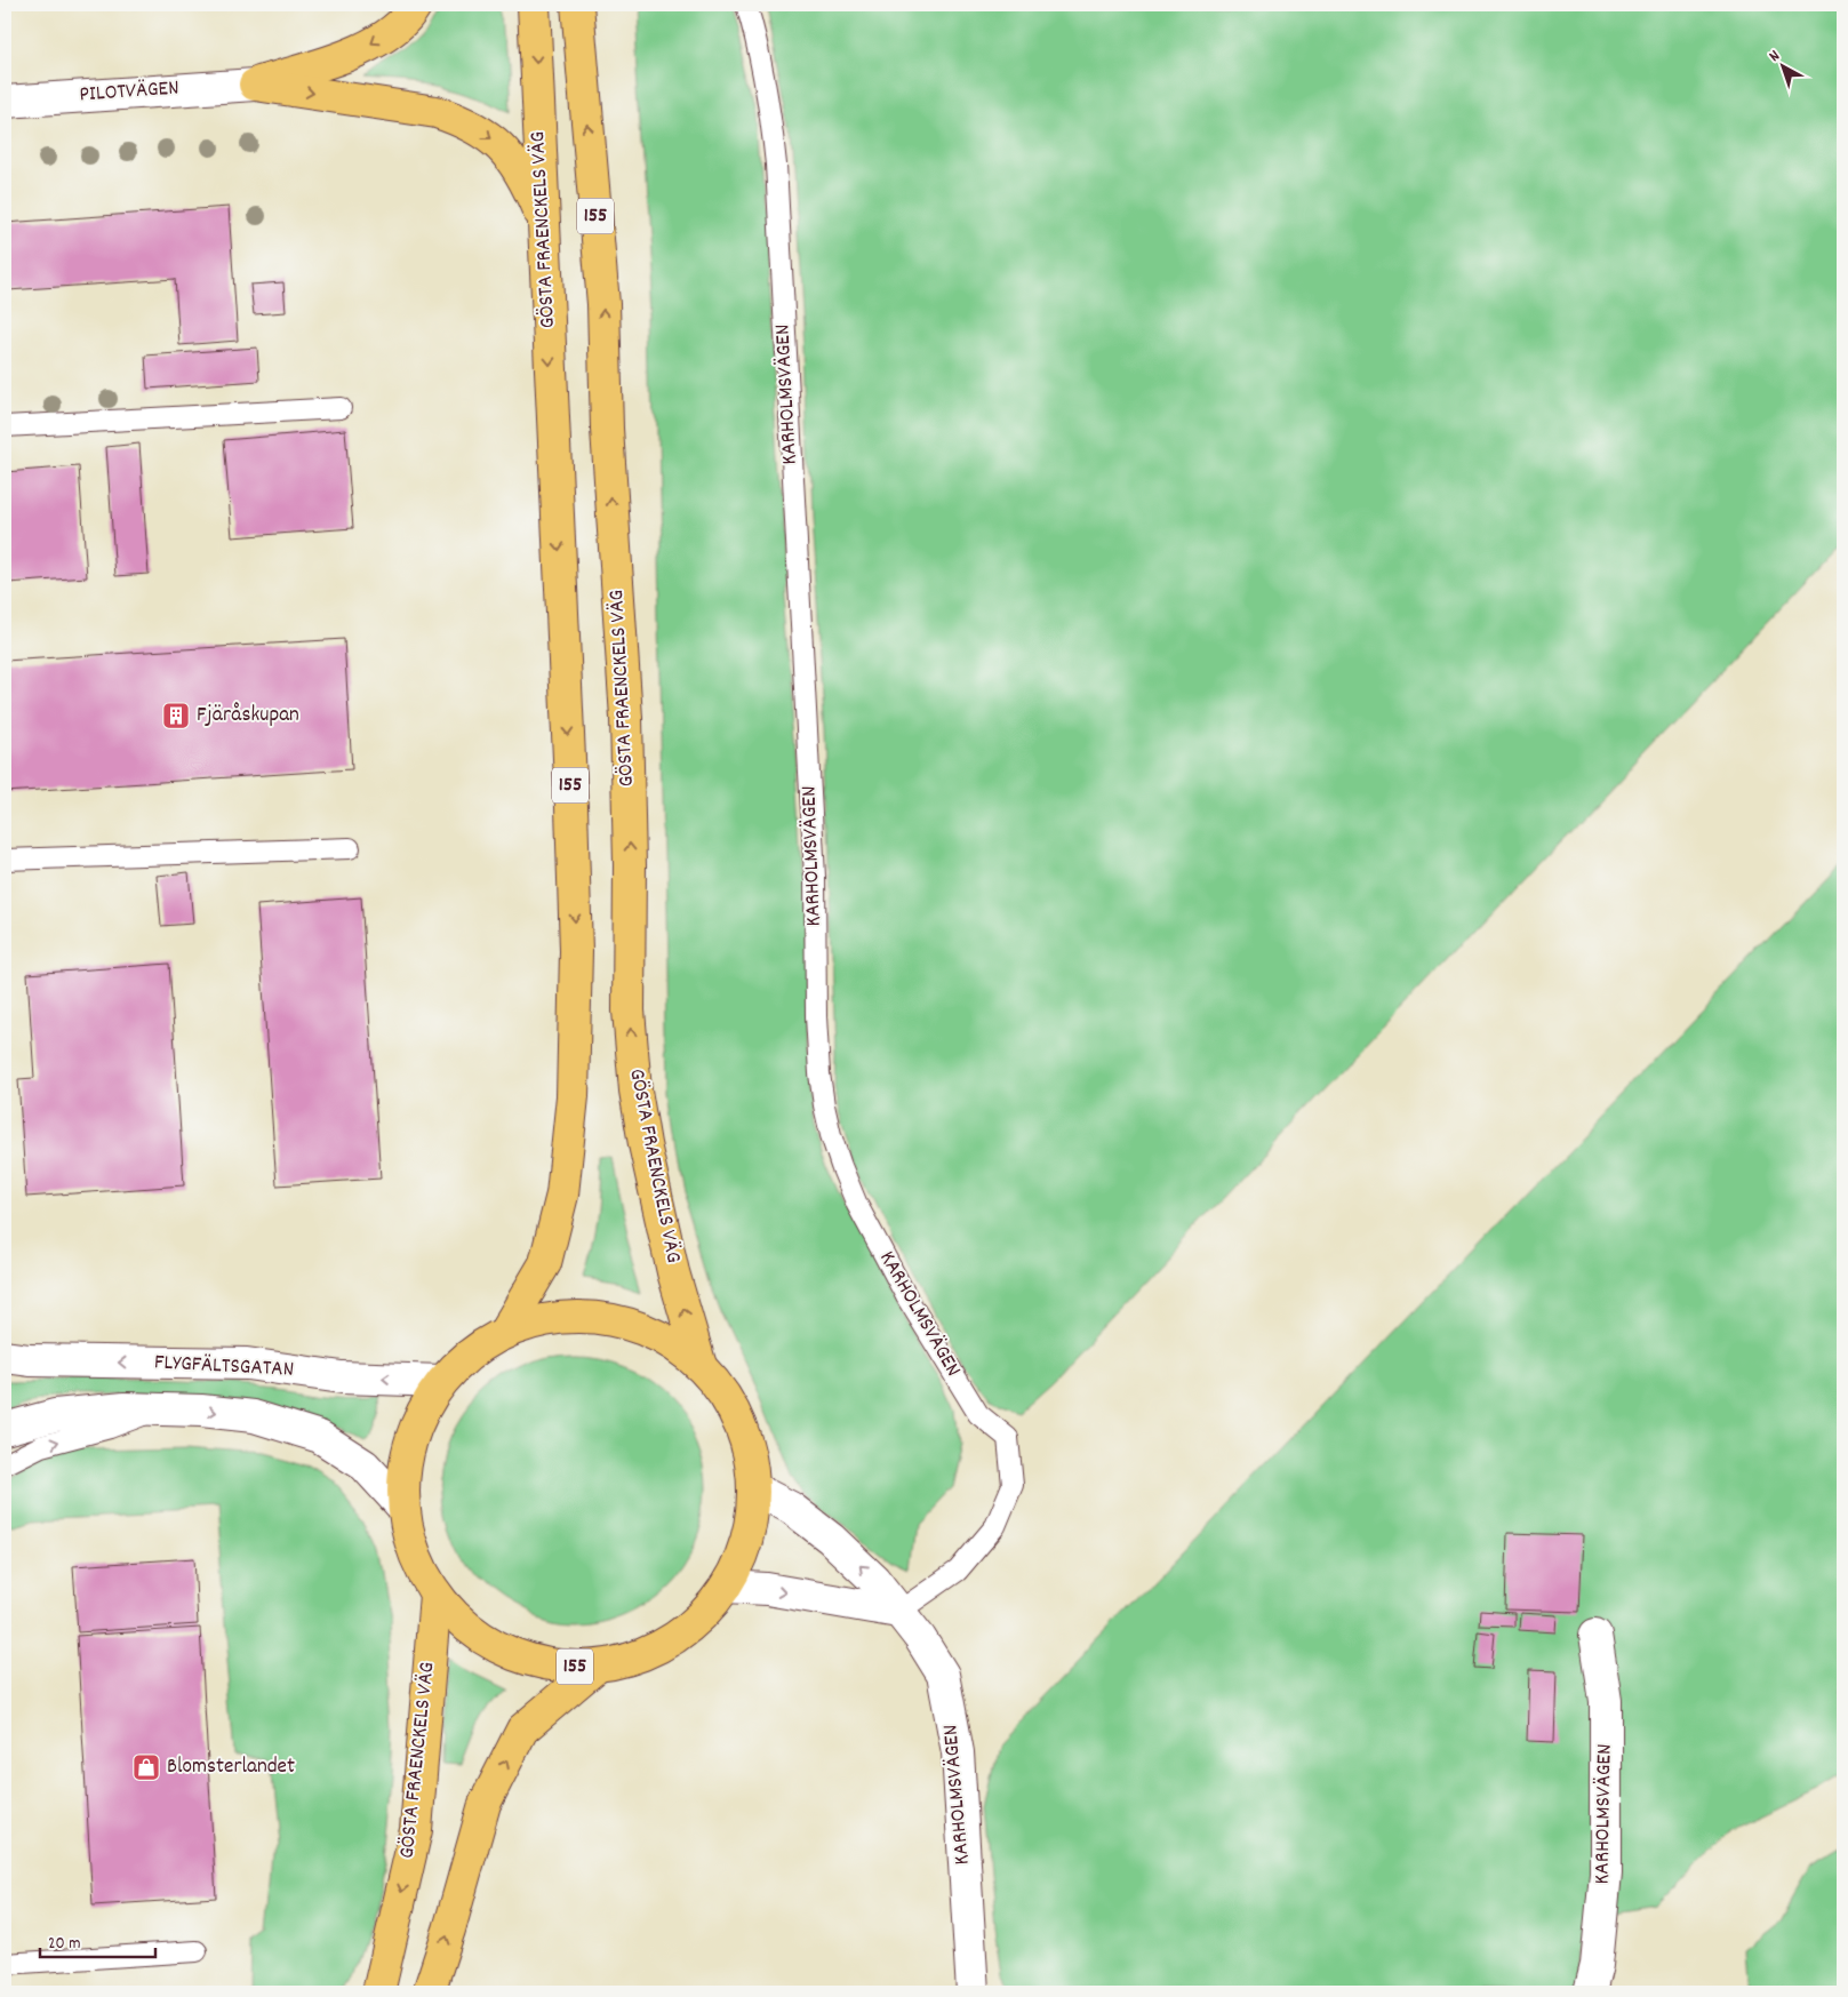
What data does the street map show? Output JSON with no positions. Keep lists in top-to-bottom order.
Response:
{
  "streets": {
    "main road": ["155", "GÖSTA FRAENCKELS VÄG"],
    "street": ["PILOTVÄGEN", "KARHOLMSVÄGEN", "FLYGFÄLTSGATAN"]
  },
  "crossings": [
    ["GÖSTA FRAENCKELS VÄG", "KARHOLMSVÄGEN"],
    ["GÖSTA FRAENCKELS VÄG", "FLYGFÄLTSGATAN"]
  ],
  "places": {
    "building": ["Fjäråskupan"],
    "shop": ["Blomsterlandet"]
  },
  "scale_bar": "20 m",
  "north": "top left"
}
